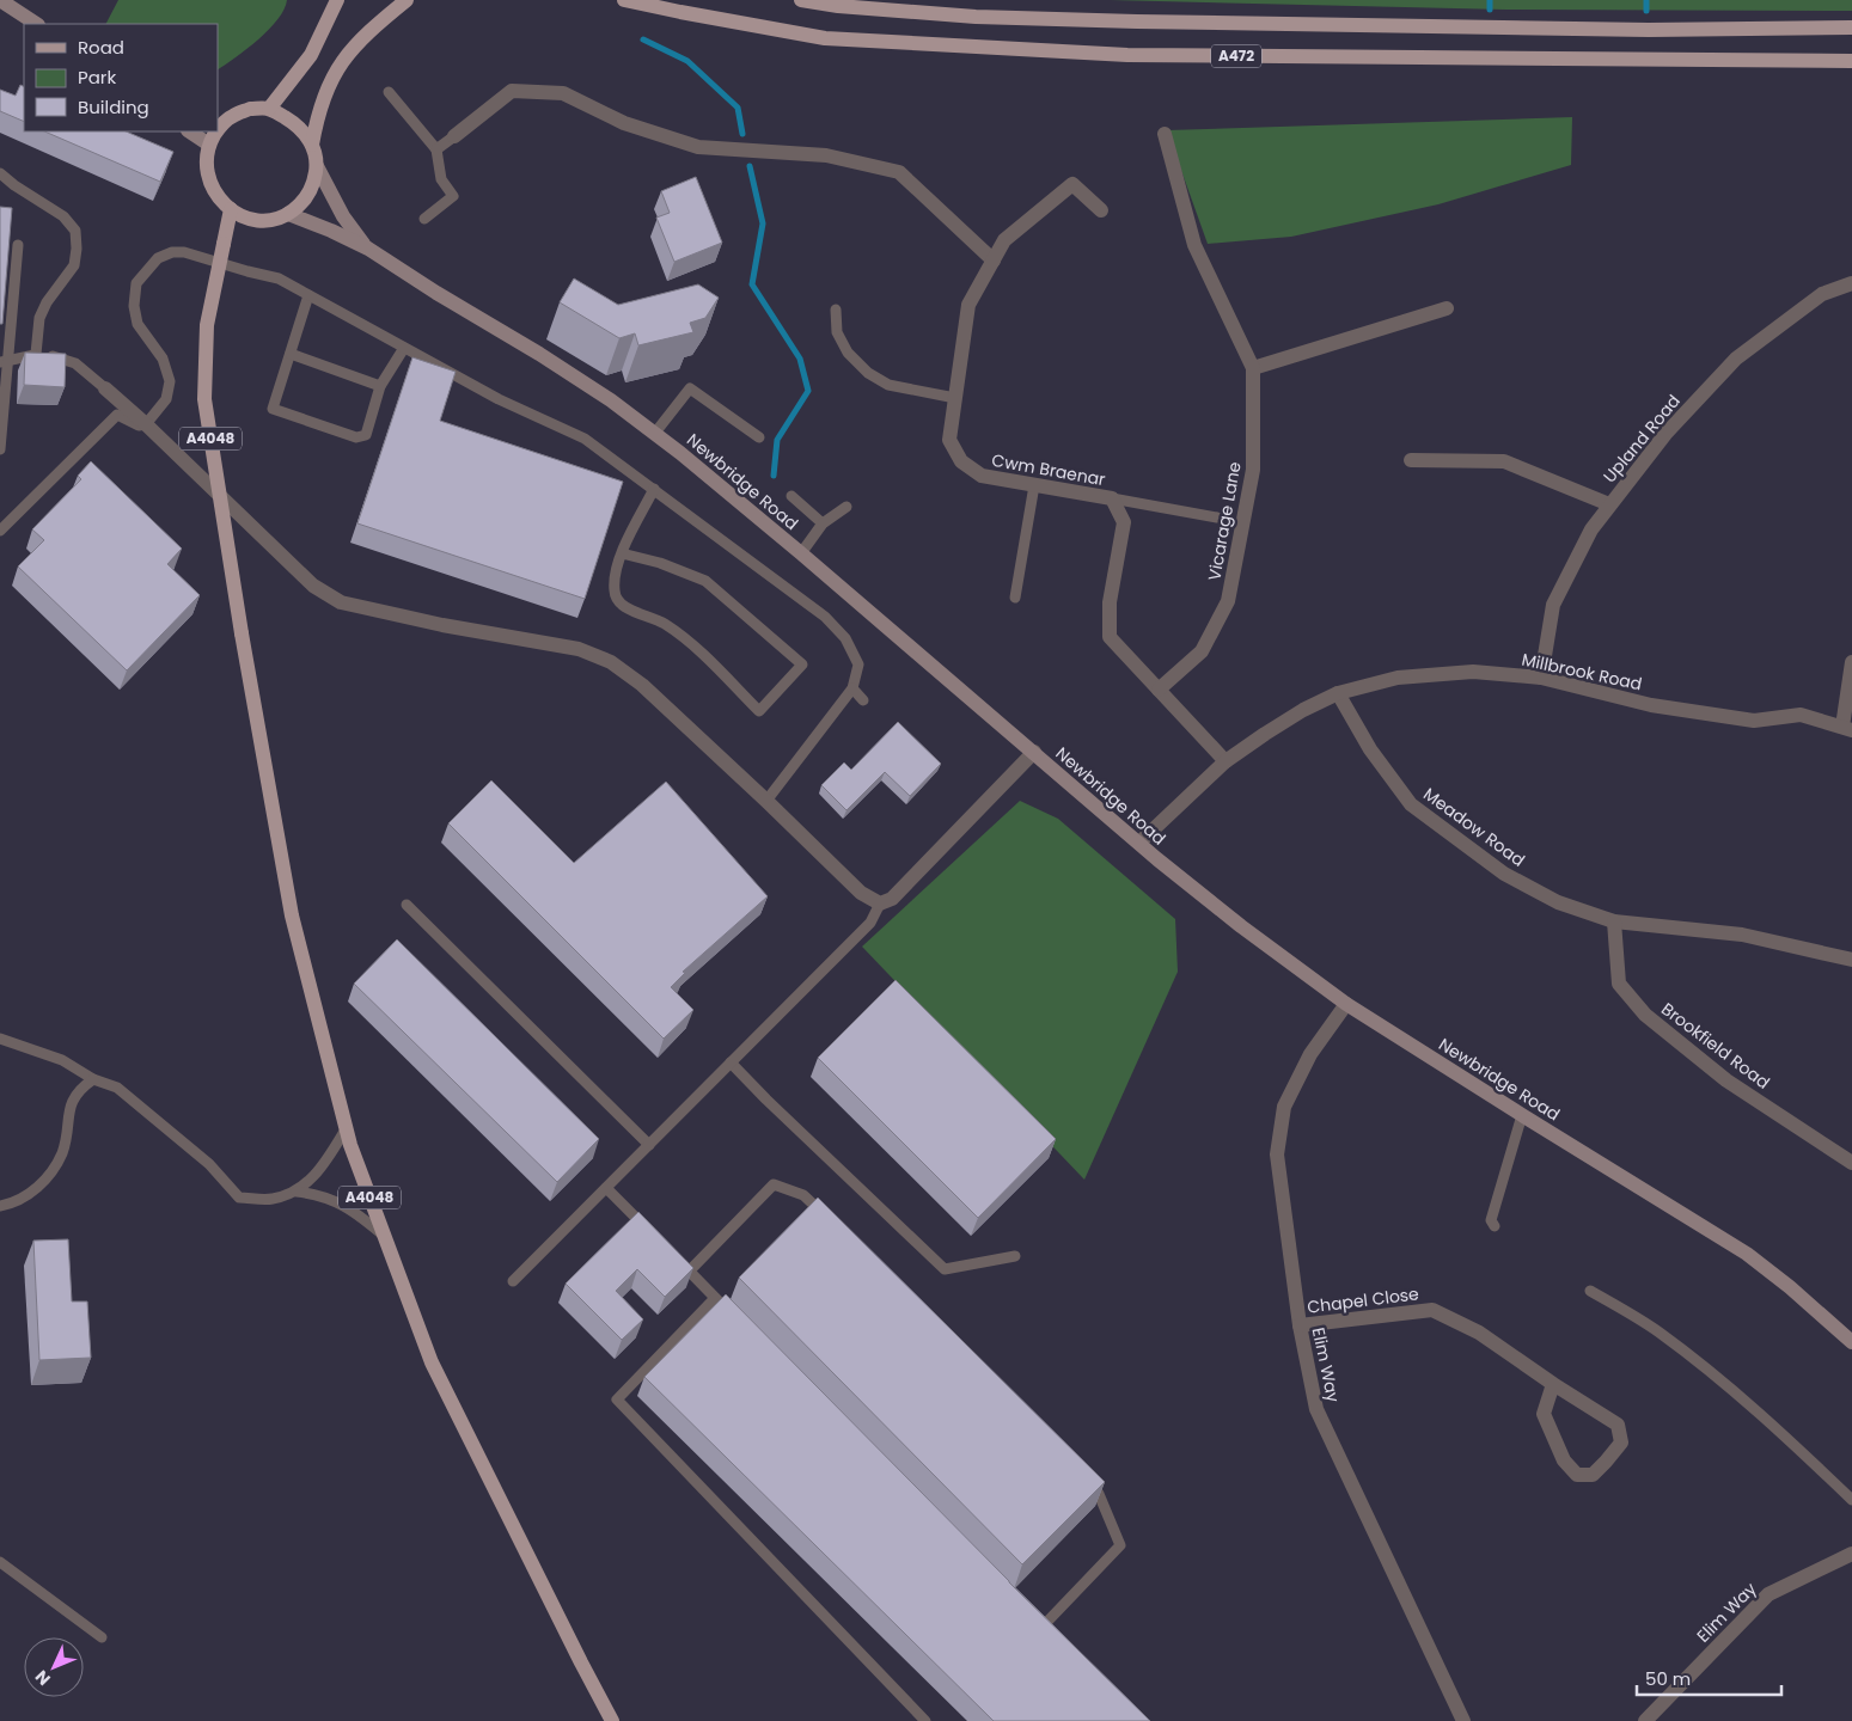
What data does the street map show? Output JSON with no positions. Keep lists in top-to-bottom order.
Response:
{
  "streets": {
    "main road": ["A472", "A4048", "Newbridge Road"],
    "street": [
      "Upland Road",
      "Cwm Braenar",
      "Vicarage Lane",
      "Millbrook Road",
      "Meadow Road",
      "Brookfield Road",
      "Chapel Close",
      "Elim Way"
    ]
  },
  "crossings": [
    ["Upland Road", "Millbrook Road"],
    ["Cwm Braenar", "Vicarage Lane"],
    ["Cwm Braenar", "Millbrook Road"],
    ["Newbridge Road", "Millbrook Road"],
    ["Newbridge Road", "Elim Way"],
    ["Millbrook Road", "Meadow Road"],
    ["Meadow Road", "Brookfield Road"],
    ["Chapel Close", "Elim Way"]
  ],
  "legend": ["Road", "Park", "Building"],
  "scale_bar": "50 m",
  "north": "bottom left"
}
